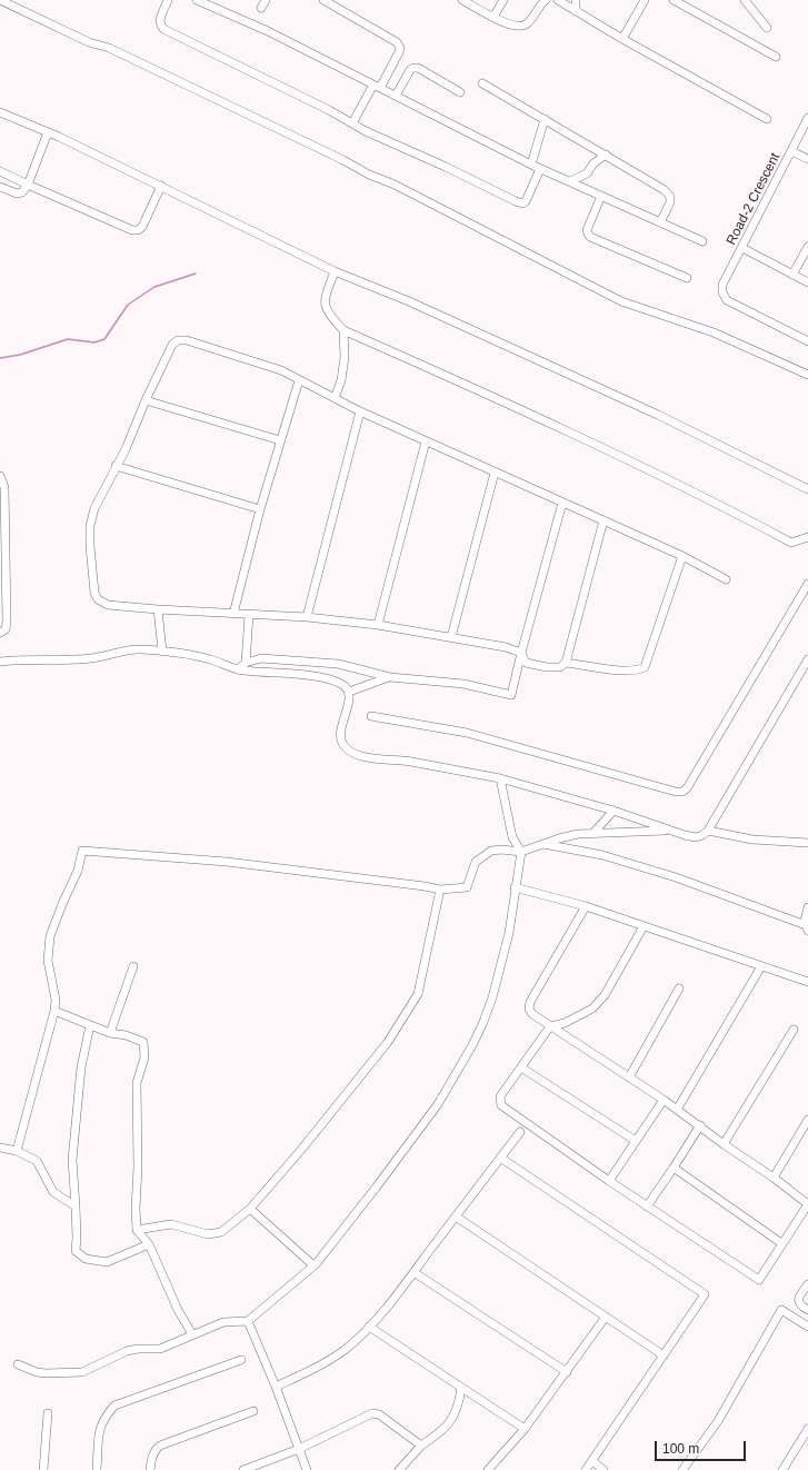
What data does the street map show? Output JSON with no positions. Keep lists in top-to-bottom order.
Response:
{
  "streets": {
    "street": ["Road-2 Crescent"]
  },
  "scale_bar": "100 m"
}
